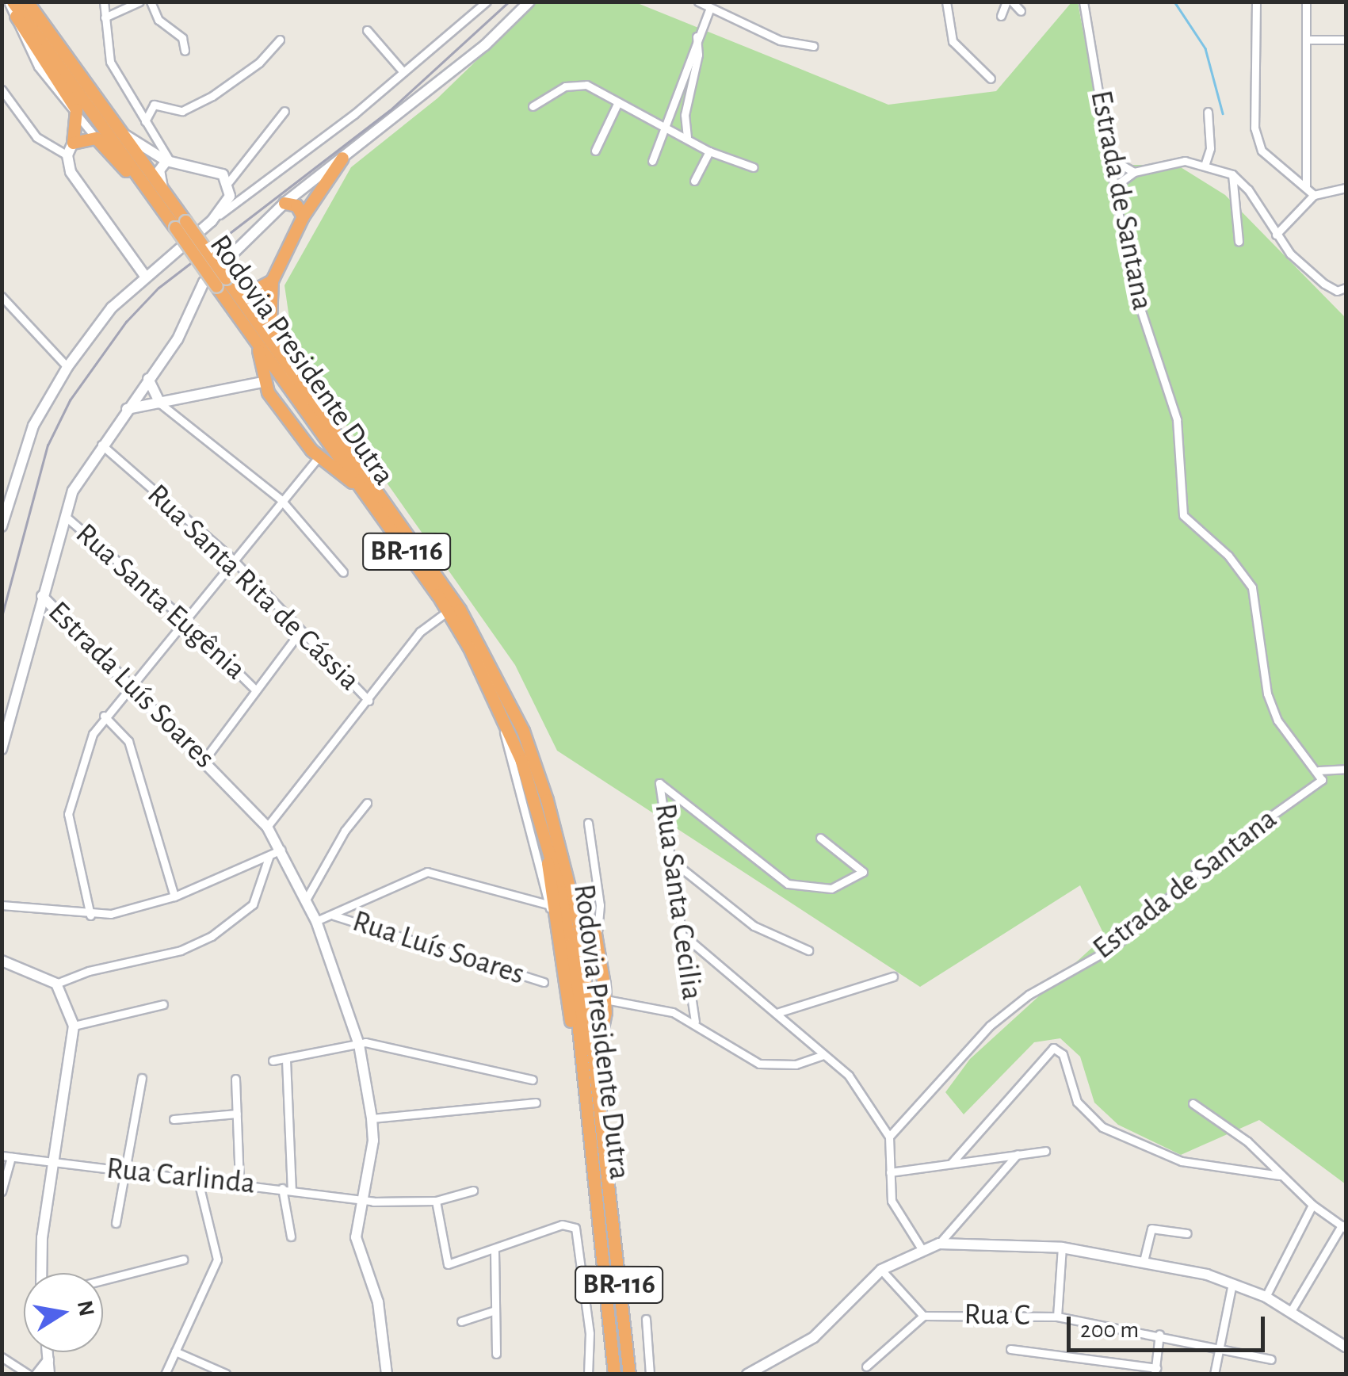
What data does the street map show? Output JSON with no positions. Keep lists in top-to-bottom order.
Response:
{
  "streets": {
    "highway": ["Rodovia Presidente Dutra", "BR-116"],
    "main road": ["Estrada Luís Soares"],
    "street": [
      "Estrada de Santana",
      "Rua Santa Rita de Cássia",
      "Rua Santa Eugênia",
      "Rua Santa Cecilia",
      "Rua Luís Soares",
      "Rua Carlinda",
      "Rua C"
    ]
  },
  "crossings": [
    ["Rua Santa Rita de Cássia", "Estrada Luís Soares"],
    ["Rua Santa Eugênia", "Estrada Luís Soares"],
    ["Estrada Luís Soares", "Rua Carlinda"]
  ],
  "scale_bar": "200 m",
  "north": "right"
}
